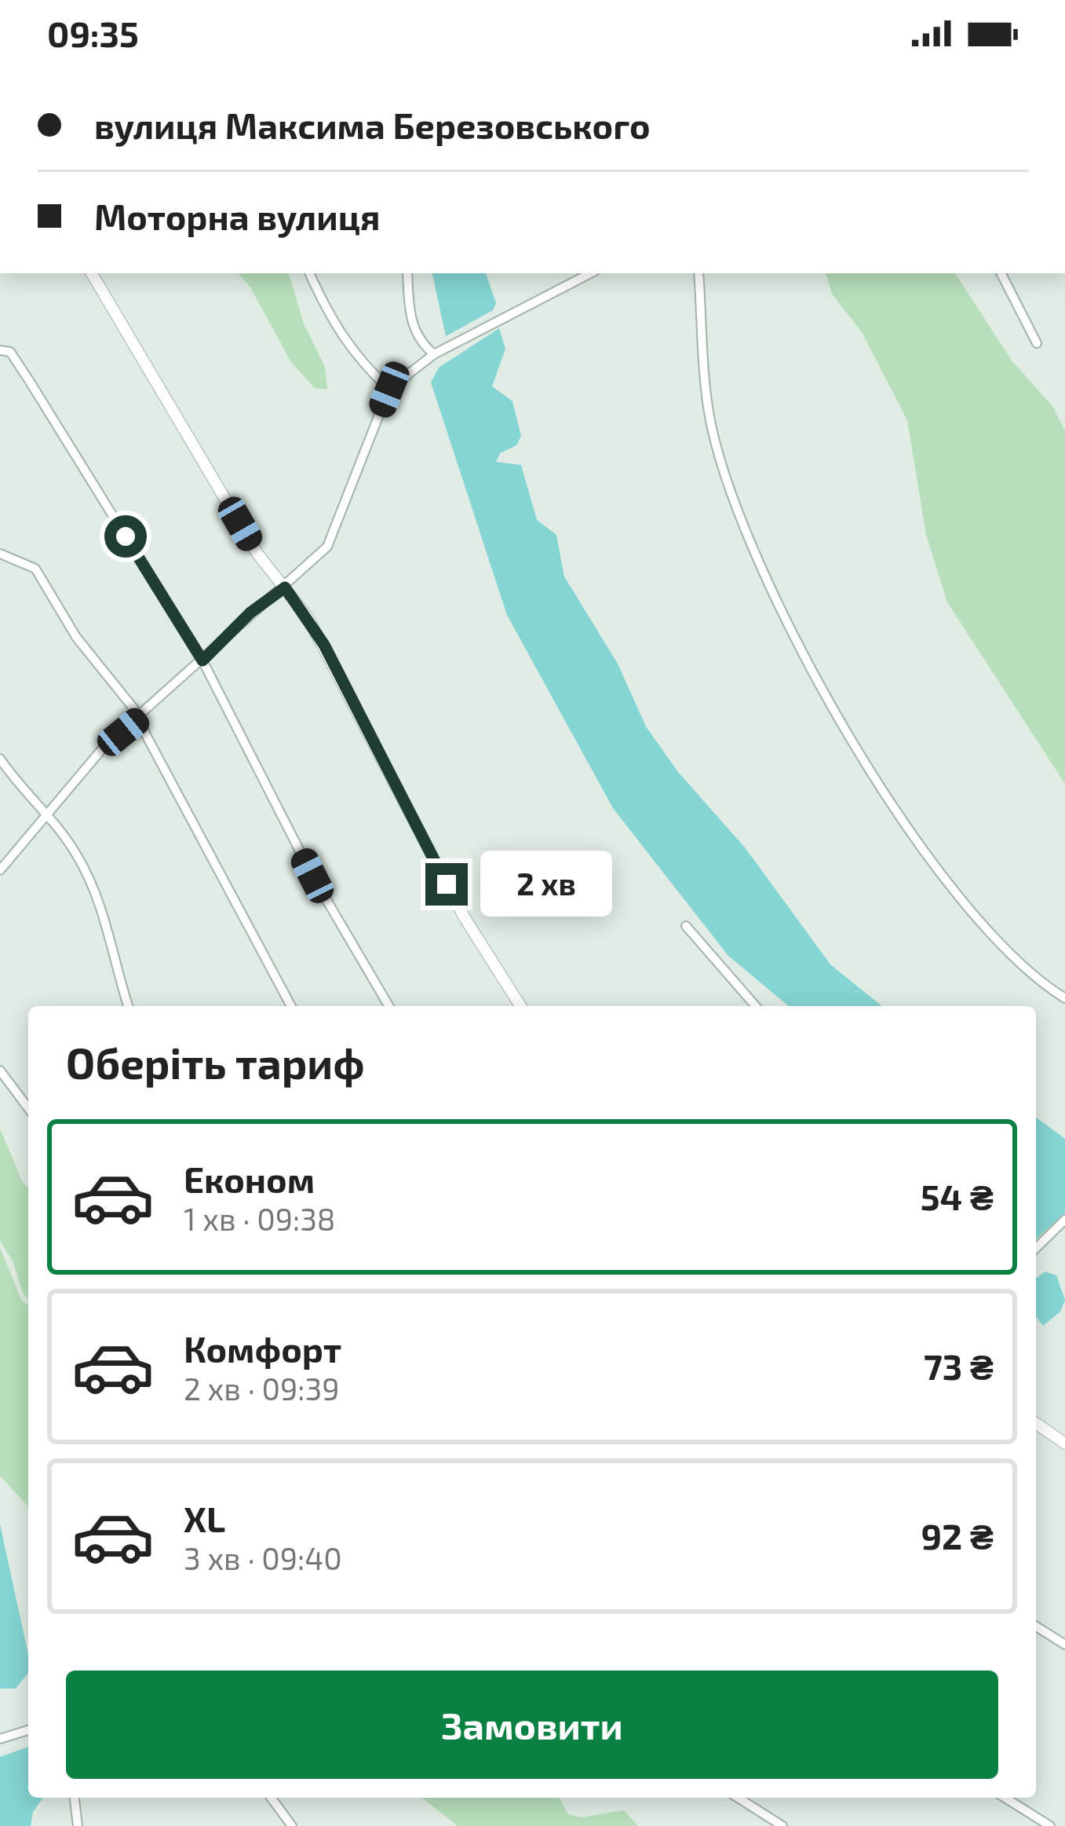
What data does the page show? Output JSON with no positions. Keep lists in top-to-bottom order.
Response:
{
  "page": {
    "status": "09:35",
    "banner": ["вулиця Максима Березовського", "Моторна вулиця"],
    "bubble": "2 хв",
    "heading": "Оберіть тариф",
    "list": [
      {
        "name": "Економ",
        "note": "1 хв · 09:38",
        "value": "54 ₴"
      },
      {
        "name": "Комфорт",
        "note": "2 хв · 09:39",
        "value": "73 ₴"
      },
      {
        "name": "XL",
        "note": "3 хв · 09:40",
        "value": "92 ₴"
      }
    ],
    "buttons": "Замовити"
  }
}
